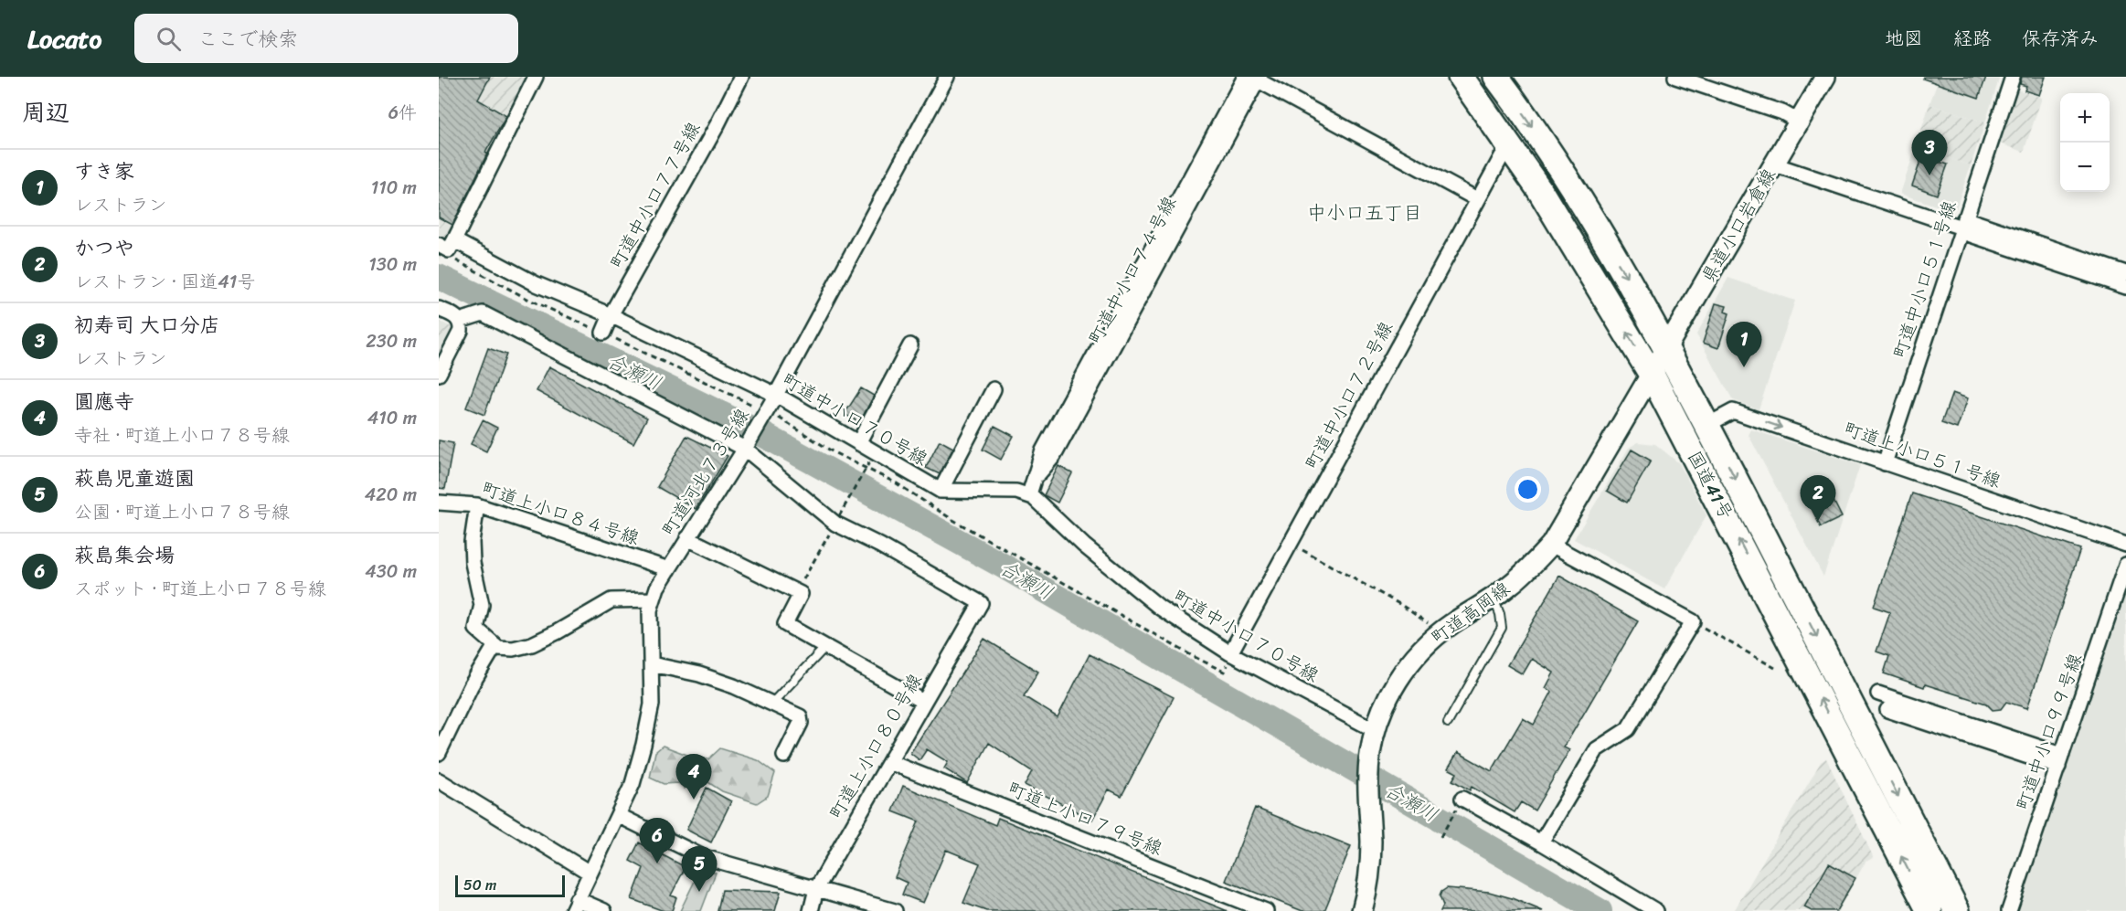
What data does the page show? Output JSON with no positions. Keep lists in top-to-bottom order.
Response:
{
  "streets": {
    "highway": ["国道41号"],
    "street": [
      "町道中小口７７号線",
      "県道小口岩倉線",
      "町道中小口７４号線",
      "町道中小口５１号線",
      "町道中小口７２号線",
      "町道中小口７０号線",
      "町道上小口５１号線",
      "町道河北７３号線",
      "町道上小口８４号線",
      "町道高岡線",
      "町道中小口９９号線",
      "町道上小口８０号線",
      "町道上小口７９号線"
    ]
  },
  "crossings": [
    ["町道中小口７７号線", "町道中小口７０号線"],
    ["県道小口岩倉線", "国道41号"],
    ["県道小口岩倉線", "町道高岡線"],
    ["町道中小口７４号線", "町道中小口７０号線"],
    ["町道中小口５１号線", "町道上小口５１号線"],
    ["町道中小口７２号線", "町道中小口７０号線"],
    ["町道中小口７０号線", "町道河北７３号線"],
    ["町道中小口７０号線", "町道高岡線"],
    ["町道上小口５１号線", "国道41号"],
    ["町道河北７３号線", "町道上小口８４号線"],
    ["国道41号", "町道高岡線"],
    ["町道上小口８０号線", "町道上小口７９号線"]
  ],
  "one_way": ["町道上小口５１号線"],
  "districts": ["中小口五丁目"],
  "water": ["合瀬川"],
  "scale_bar": "50 m",
  "page": {
    "header": "Locato",
    "search": "ここで検索",
    "nav": ["地図", "経路", "保存済み"],
    "heading": ["周辺", "6件"],
    "map_buttons": ["+", "−"],
    "pins": [
      "3",
      "1",
      "2",
      "4",
      "6",
      "5"
    ],
    "list": [
      {
        "mark": "1",
        "name": "すき家",
        "note": "レストラン",
        "value": "110 m"
      },
      {
        "mark": "2",
        "name": "かつや",
        "note": "レストラン · 国道41号",
        "value": "130 m"
      },
      {
        "mark": "3",
        "name": "初寿司 大口分店",
        "note": "レストラン",
        "value": "230 m"
      },
      {
        "mark": "4",
        "name": "圓應寺",
        "note": "寺社 · 町道上小口７８号線",
        "value": "410 m"
      },
      {
        "mark": "5",
        "name": "萩島児童遊園",
        "note": "公園 · 町道上小口７８号線",
        "value": "420 m"
      },
      {
        "mark": "6",
        "name": "萩島集会場",
        "note": "スポット · 町道上小口７８号線",
        "value": "430 m"
      }
    ],
    "scale": "50 m"
  }
}
